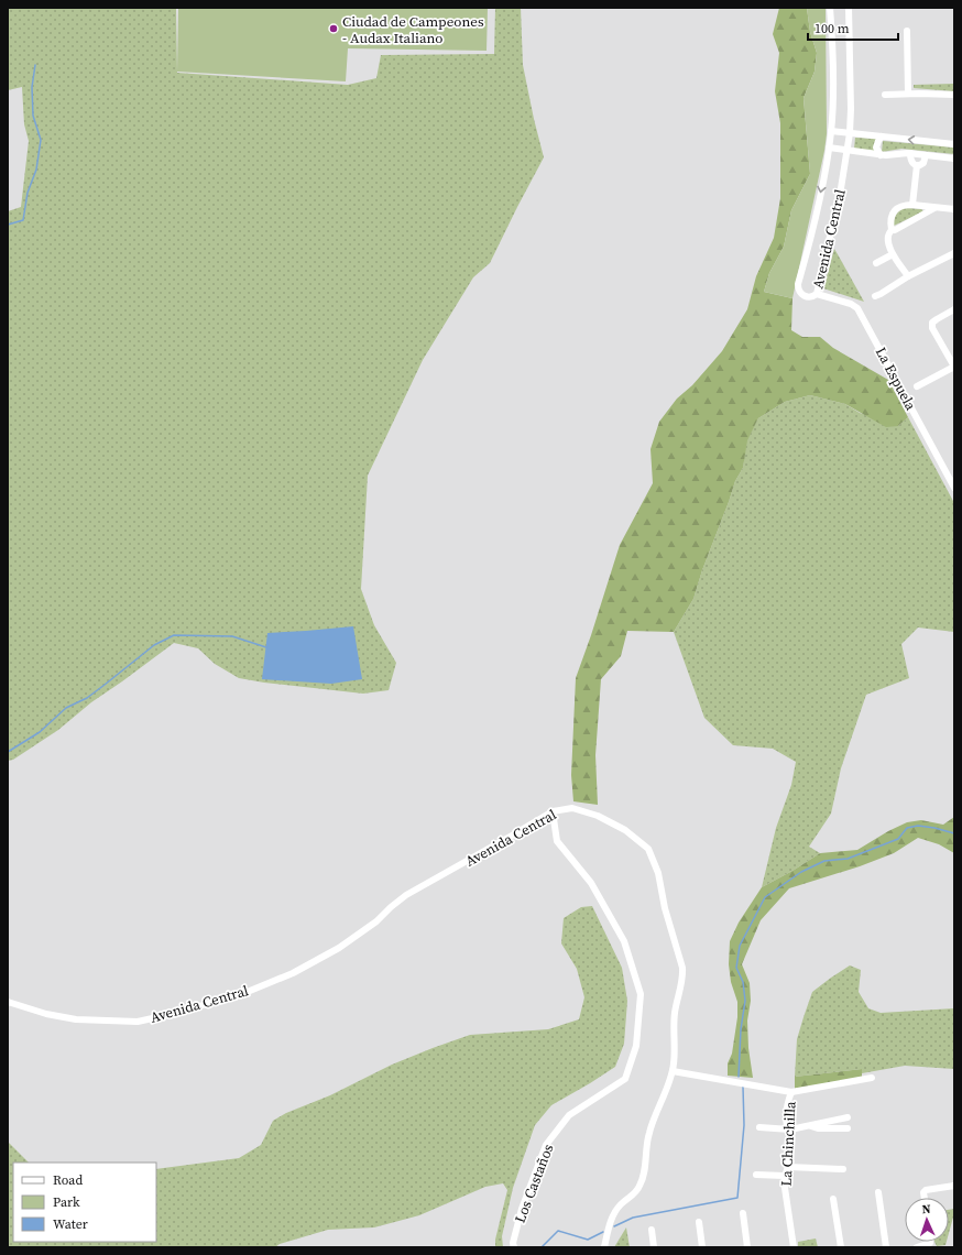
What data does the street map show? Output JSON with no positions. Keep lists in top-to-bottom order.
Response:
{
  "streets": {
    "street": [
      "Avenida Central",
      "La Espuela",
      "La Chinchilla",
      "Los Castaños"
    ]
  },
  "crossings": [
    ["Avenida Central", "La Espuela"],
    ["Avenida Central", "Los Castaños"]
  ],
  "places": ["Ciudad de Campeones - Audax Italiano"],
  "legend": ["Road", "Park", "Water"],
  "scale_bar": "100 m",
  "north": "top"
}
